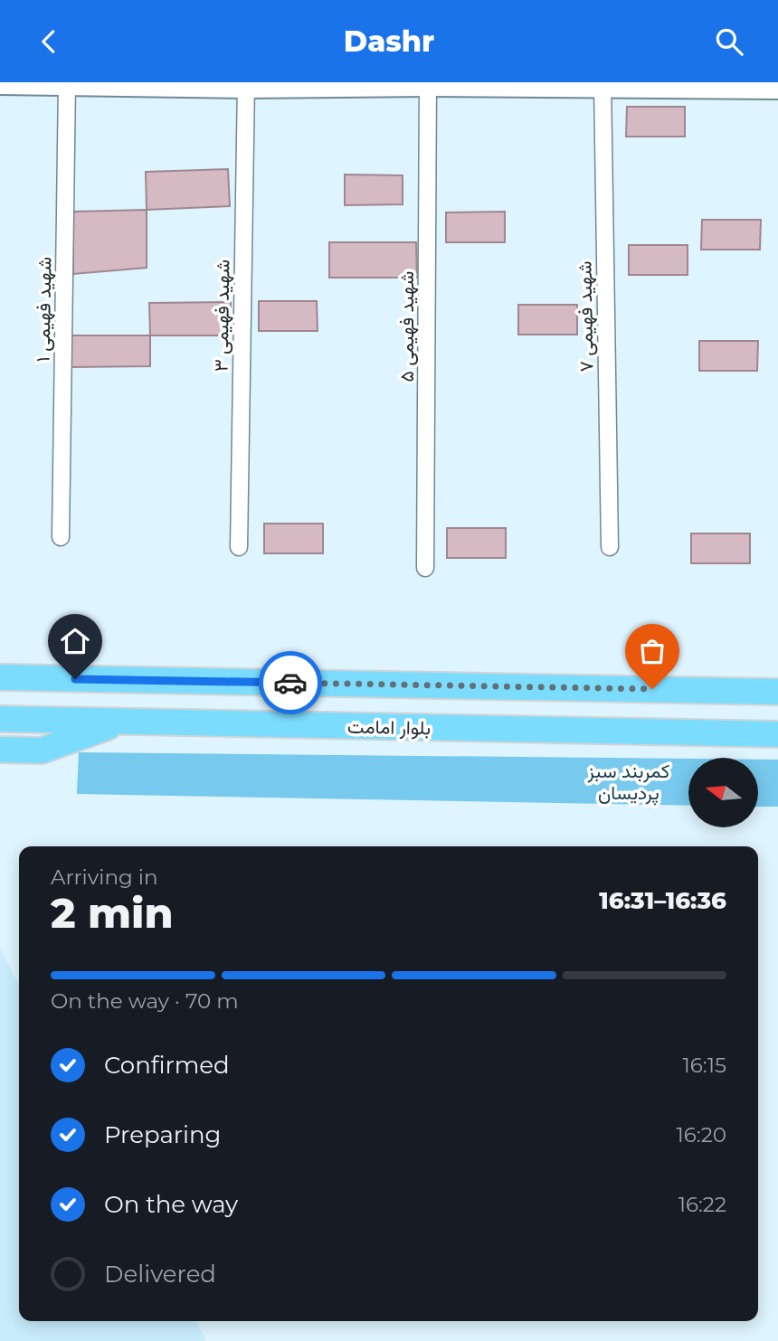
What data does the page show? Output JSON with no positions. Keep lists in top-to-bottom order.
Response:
{
  "streets": {
    "main road": ["بلوار امامت"],
    "street": [
      "شهید فهیمی ۱",
      "شهید فهیمی ۳",
      "شهید فهیمی ۷",
      "شهید فهیمی ۵"
    ]
  },
  "parks": ["کمربند سبز پردیسان"],
  "north": "left",
  "page": {
    "header": "Dashr",
    "heading": ["2 min", "Arriving in", "16:31–16:36"],
    "bar": "On the way · 70 m",
    "list": [
      ["Confirmed", "16:15"],
      ["Preparing", "16:20"],
      ["On the way", "16:22"],
      "Delivered"
    ]
  }
}
